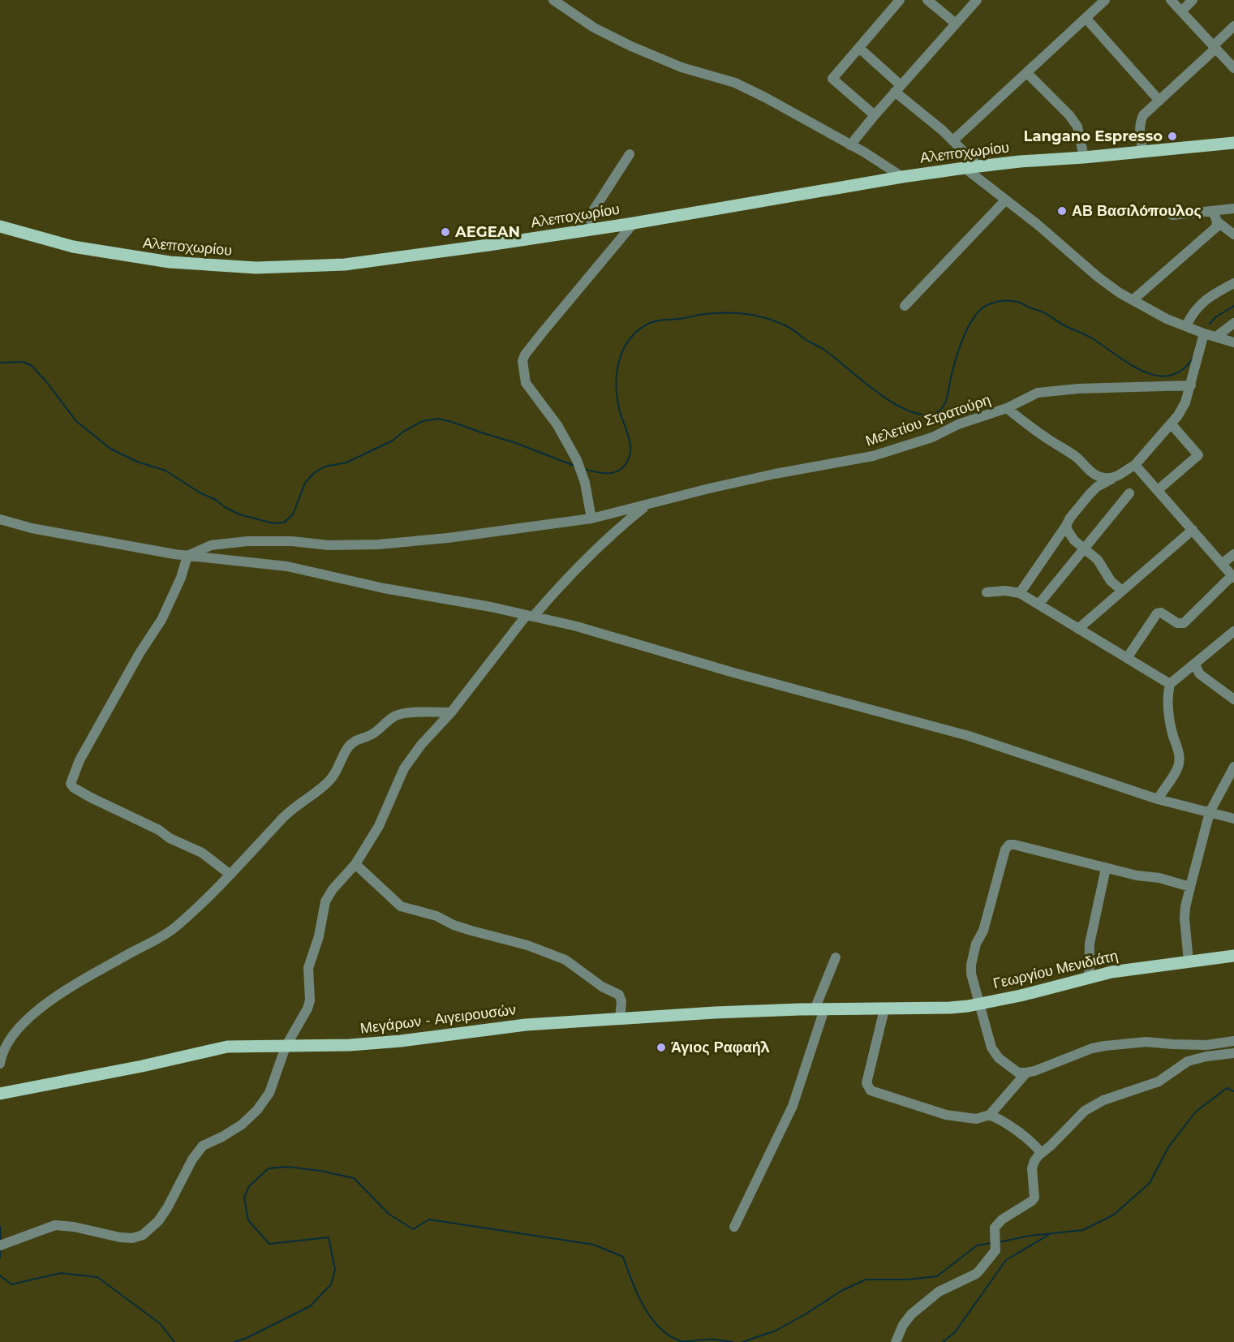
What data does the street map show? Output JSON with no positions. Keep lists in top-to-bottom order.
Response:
{
  "streets": {
    "main road": ["Αλεποχωρίου", "Γεωργίου Μενιδιάτη", "Μεγάρων - Αιγειρουσών"],
    "street": ["Μελετίου Στρατούρη"]
  },
  "crossings": [
    ["Γεωργίου Μενιδιάτη", "Μεγάρων - Αιγειρουσών"]
  ],
  "places": [
    "Langano Espresso",
    "ΑΒ Βασιλόπουλος",
    "AEGEAN",
    "Άγιος Ραφαήλ"
  ]
}
